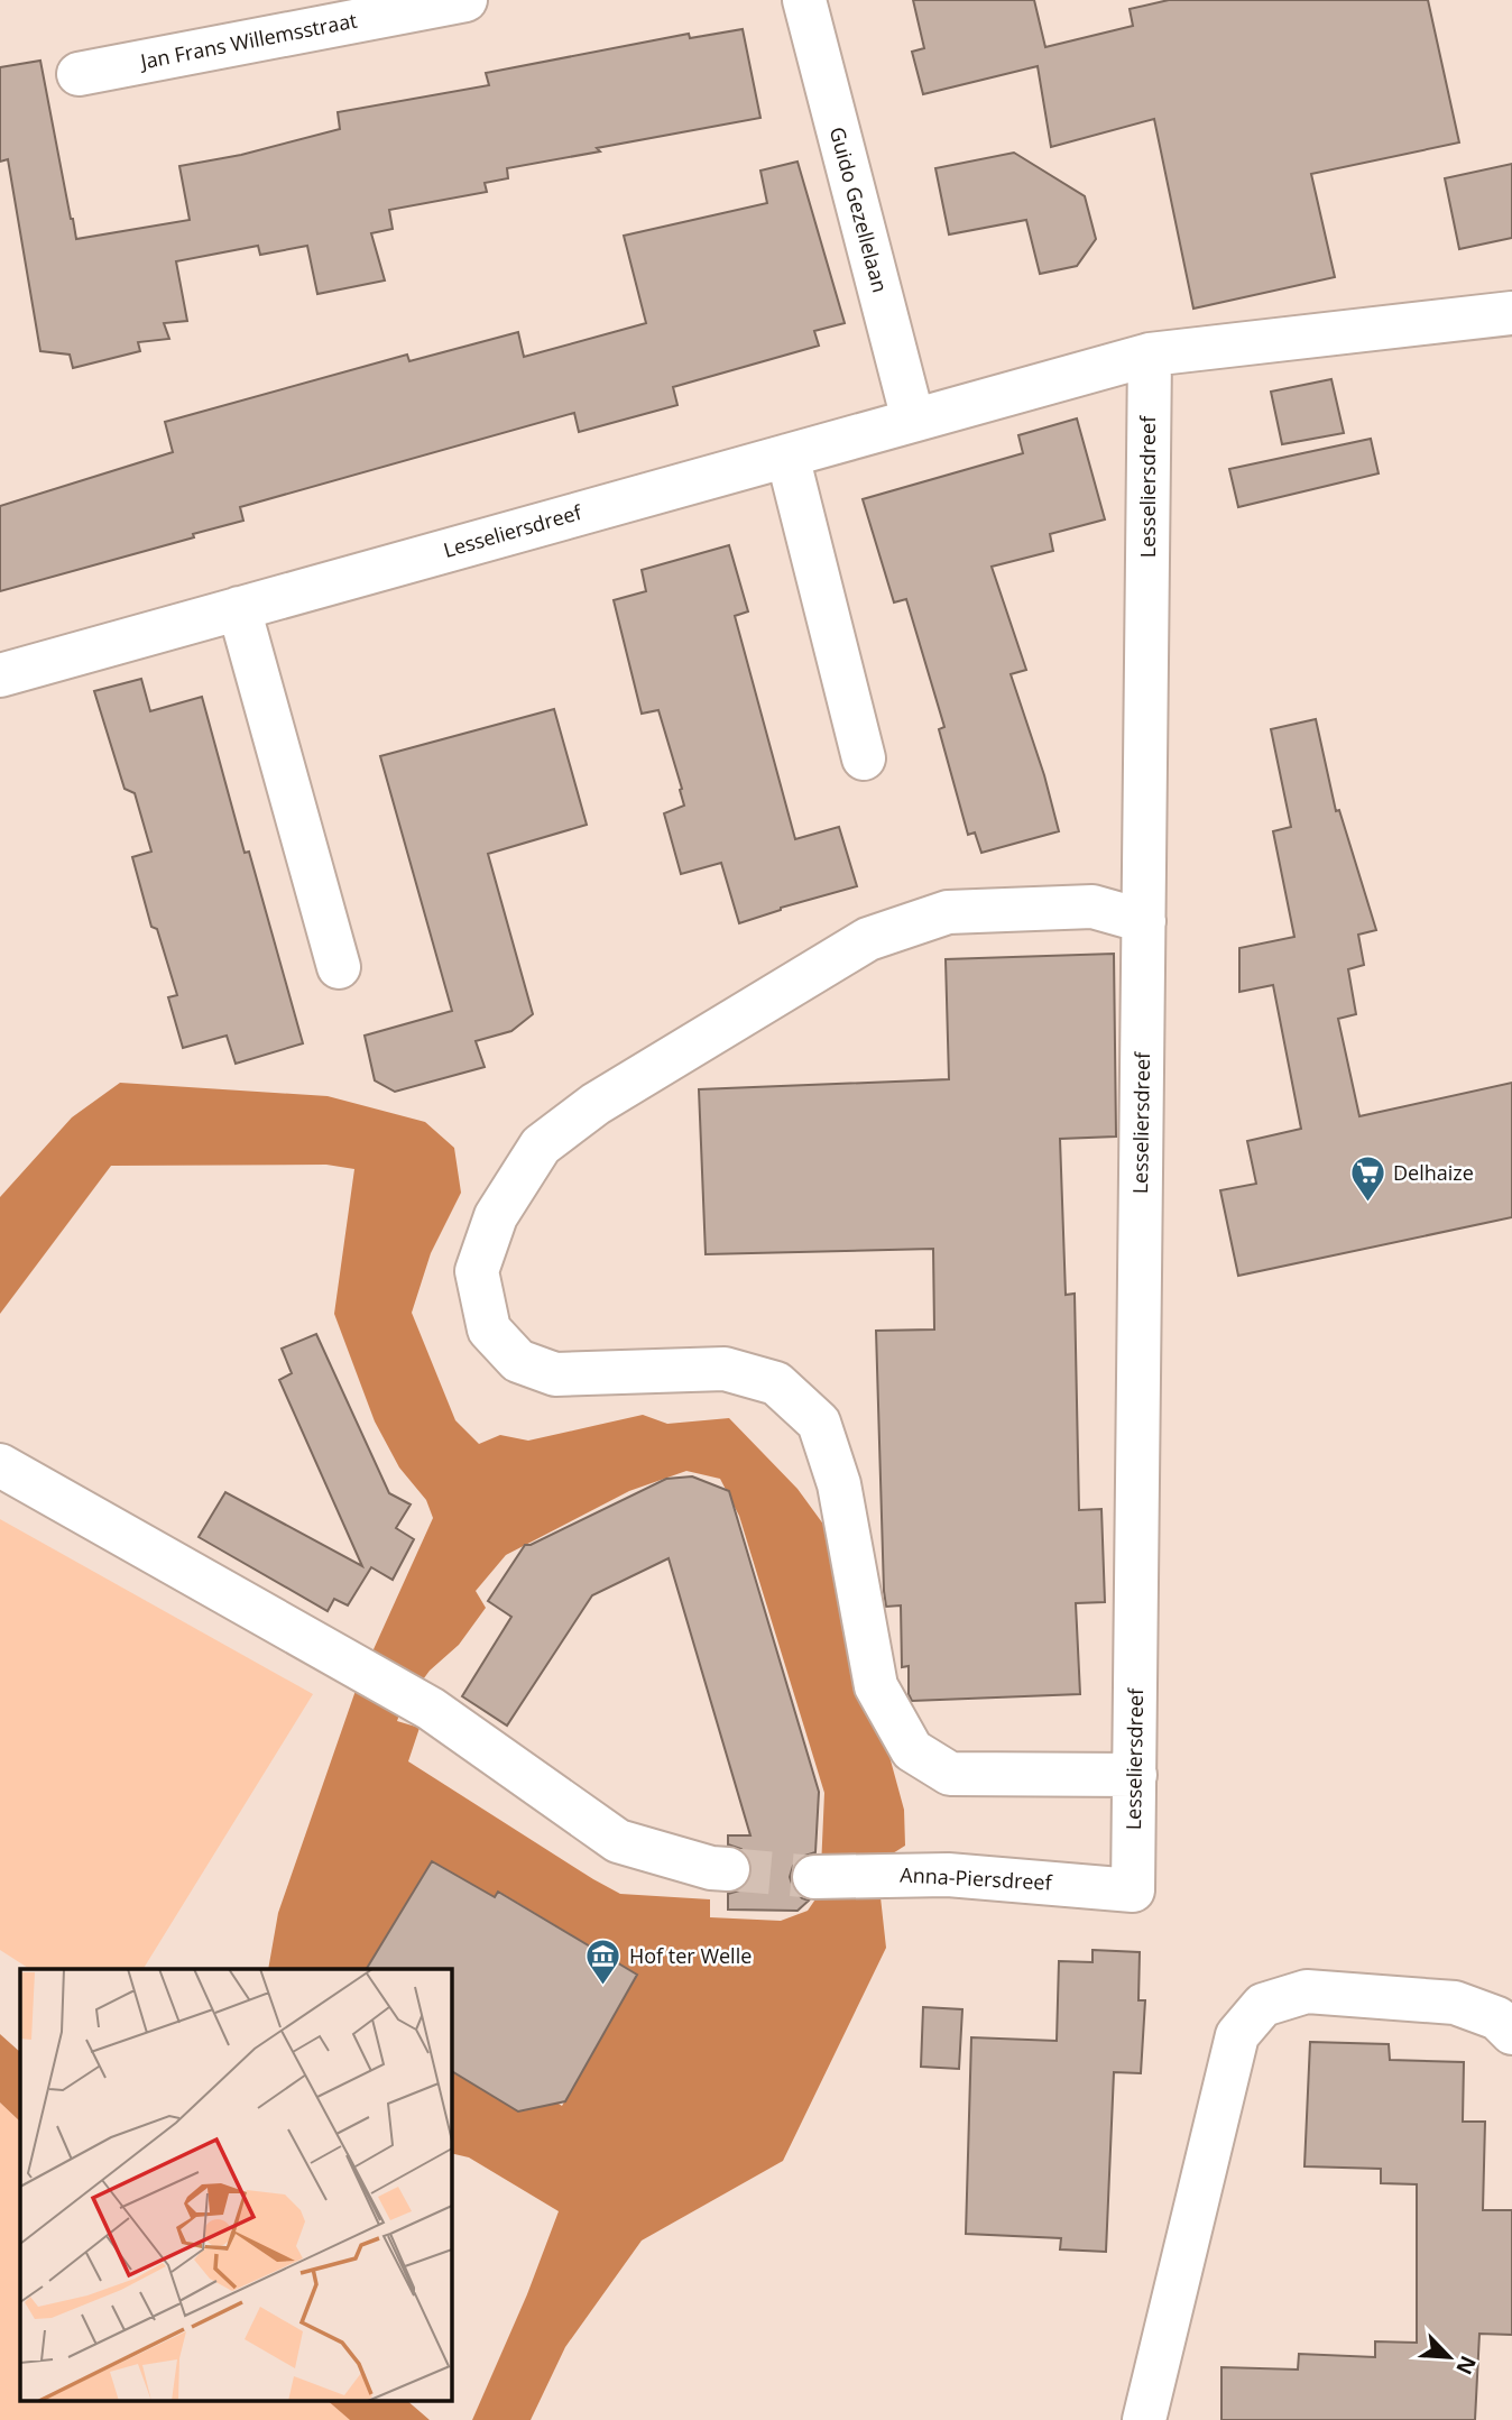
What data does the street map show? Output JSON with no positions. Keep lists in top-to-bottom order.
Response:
{
  "streets": {
    "street": [
      "Jan Frans Willemsstraat",
      "Guido Gezellelaan",
      "Lesseliersdreef",
      "Anna-Piersdreef"
    ]
  },
  "crossings": [
    ["Guido Gezellelaan", "Lesseliersdreef"],
    ["Lesseliersdreef", "Anna-Piersdreef"]
  ],
  "places": {
    "supermarket": ["Delhaize"],
    "museum": ["Hof ter Welle"]
  },
  "north": "bottom right"
}
